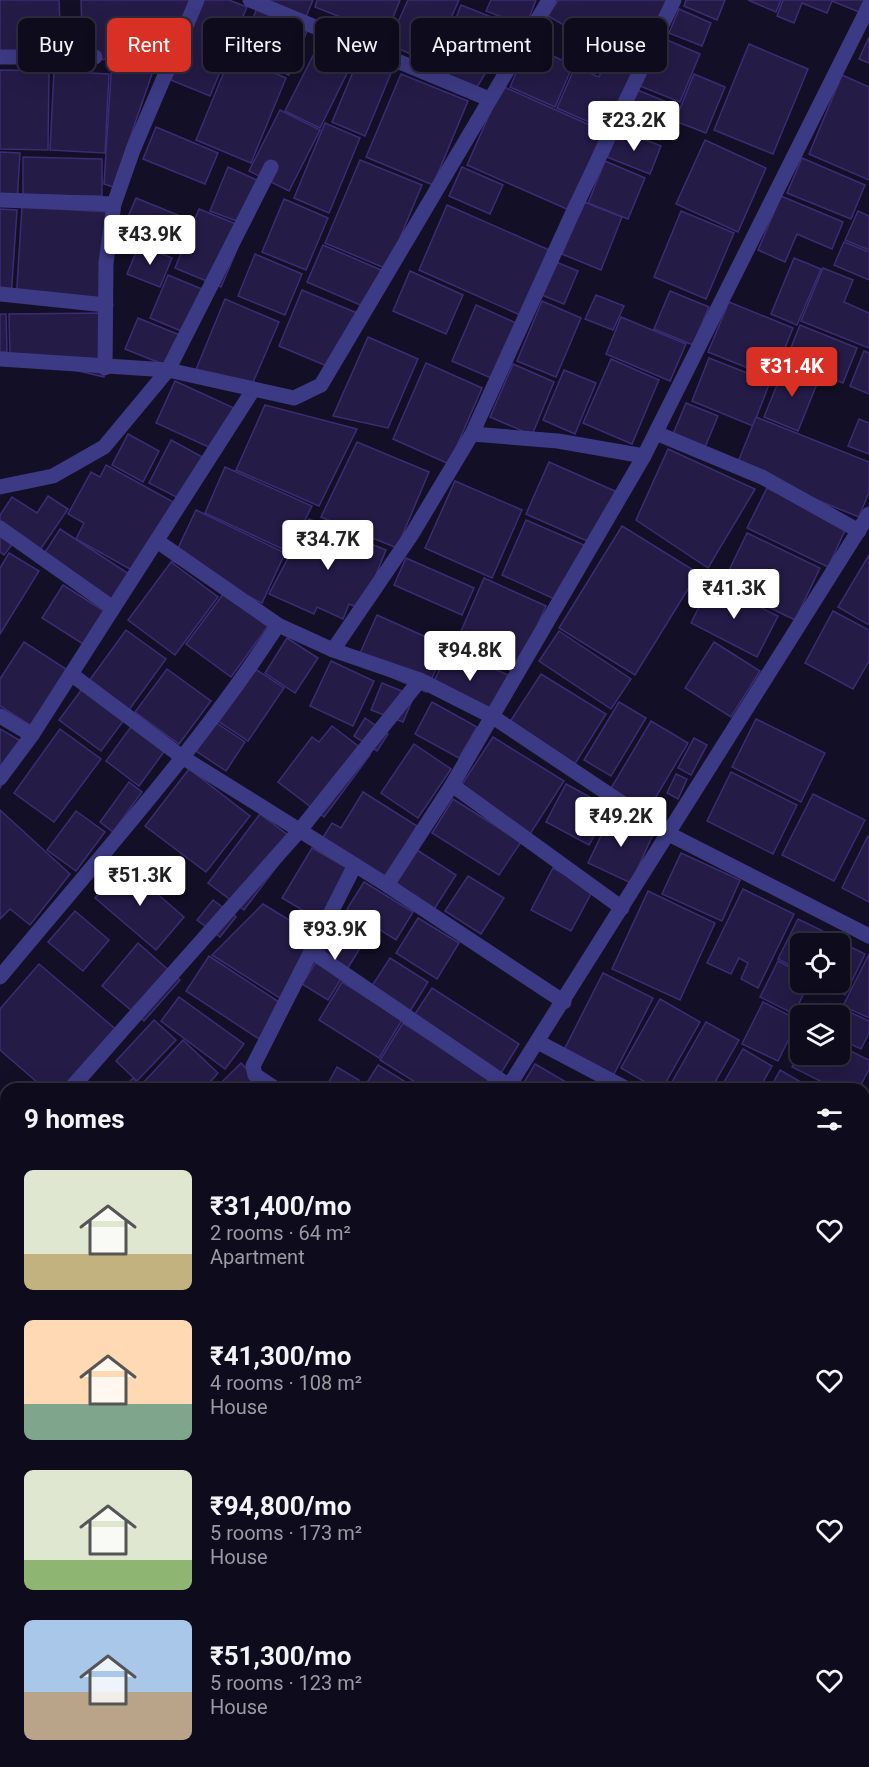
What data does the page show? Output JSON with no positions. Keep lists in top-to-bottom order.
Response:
{
  "page": {
    "chip": [
      "Buy",
      "Rent",
      "Filters",
      "New",
      "Apartment",
      "House"
    ],
    "price": [
      "₹23.2K",
      "₹43.9K",
      "₹31.4K",
      "₹34.7K",
      "₹41.3K",
      "₹94.8K",
      "₹49.2K",
      "₹51.3K",
      "₹93.9K"
    ],
    "heading": "9 homes",
    "list": [
      {
        "name": "₹31,400/mo",
        "note": "2 rooms · 64 m² · Apartment"
      },
      {
        "name": "₹41,300/mo",
        "note": "4 rooms · 108 m² · House"
      },
      {
        "name": "₹94,800/mo",
        "note": "5 rooms · 173 m² · House"
      },
      {
        "name": "₹51,300/mo",
        "note": "5 rooms · 123 m² · House"
      }
    ]
  }
}
